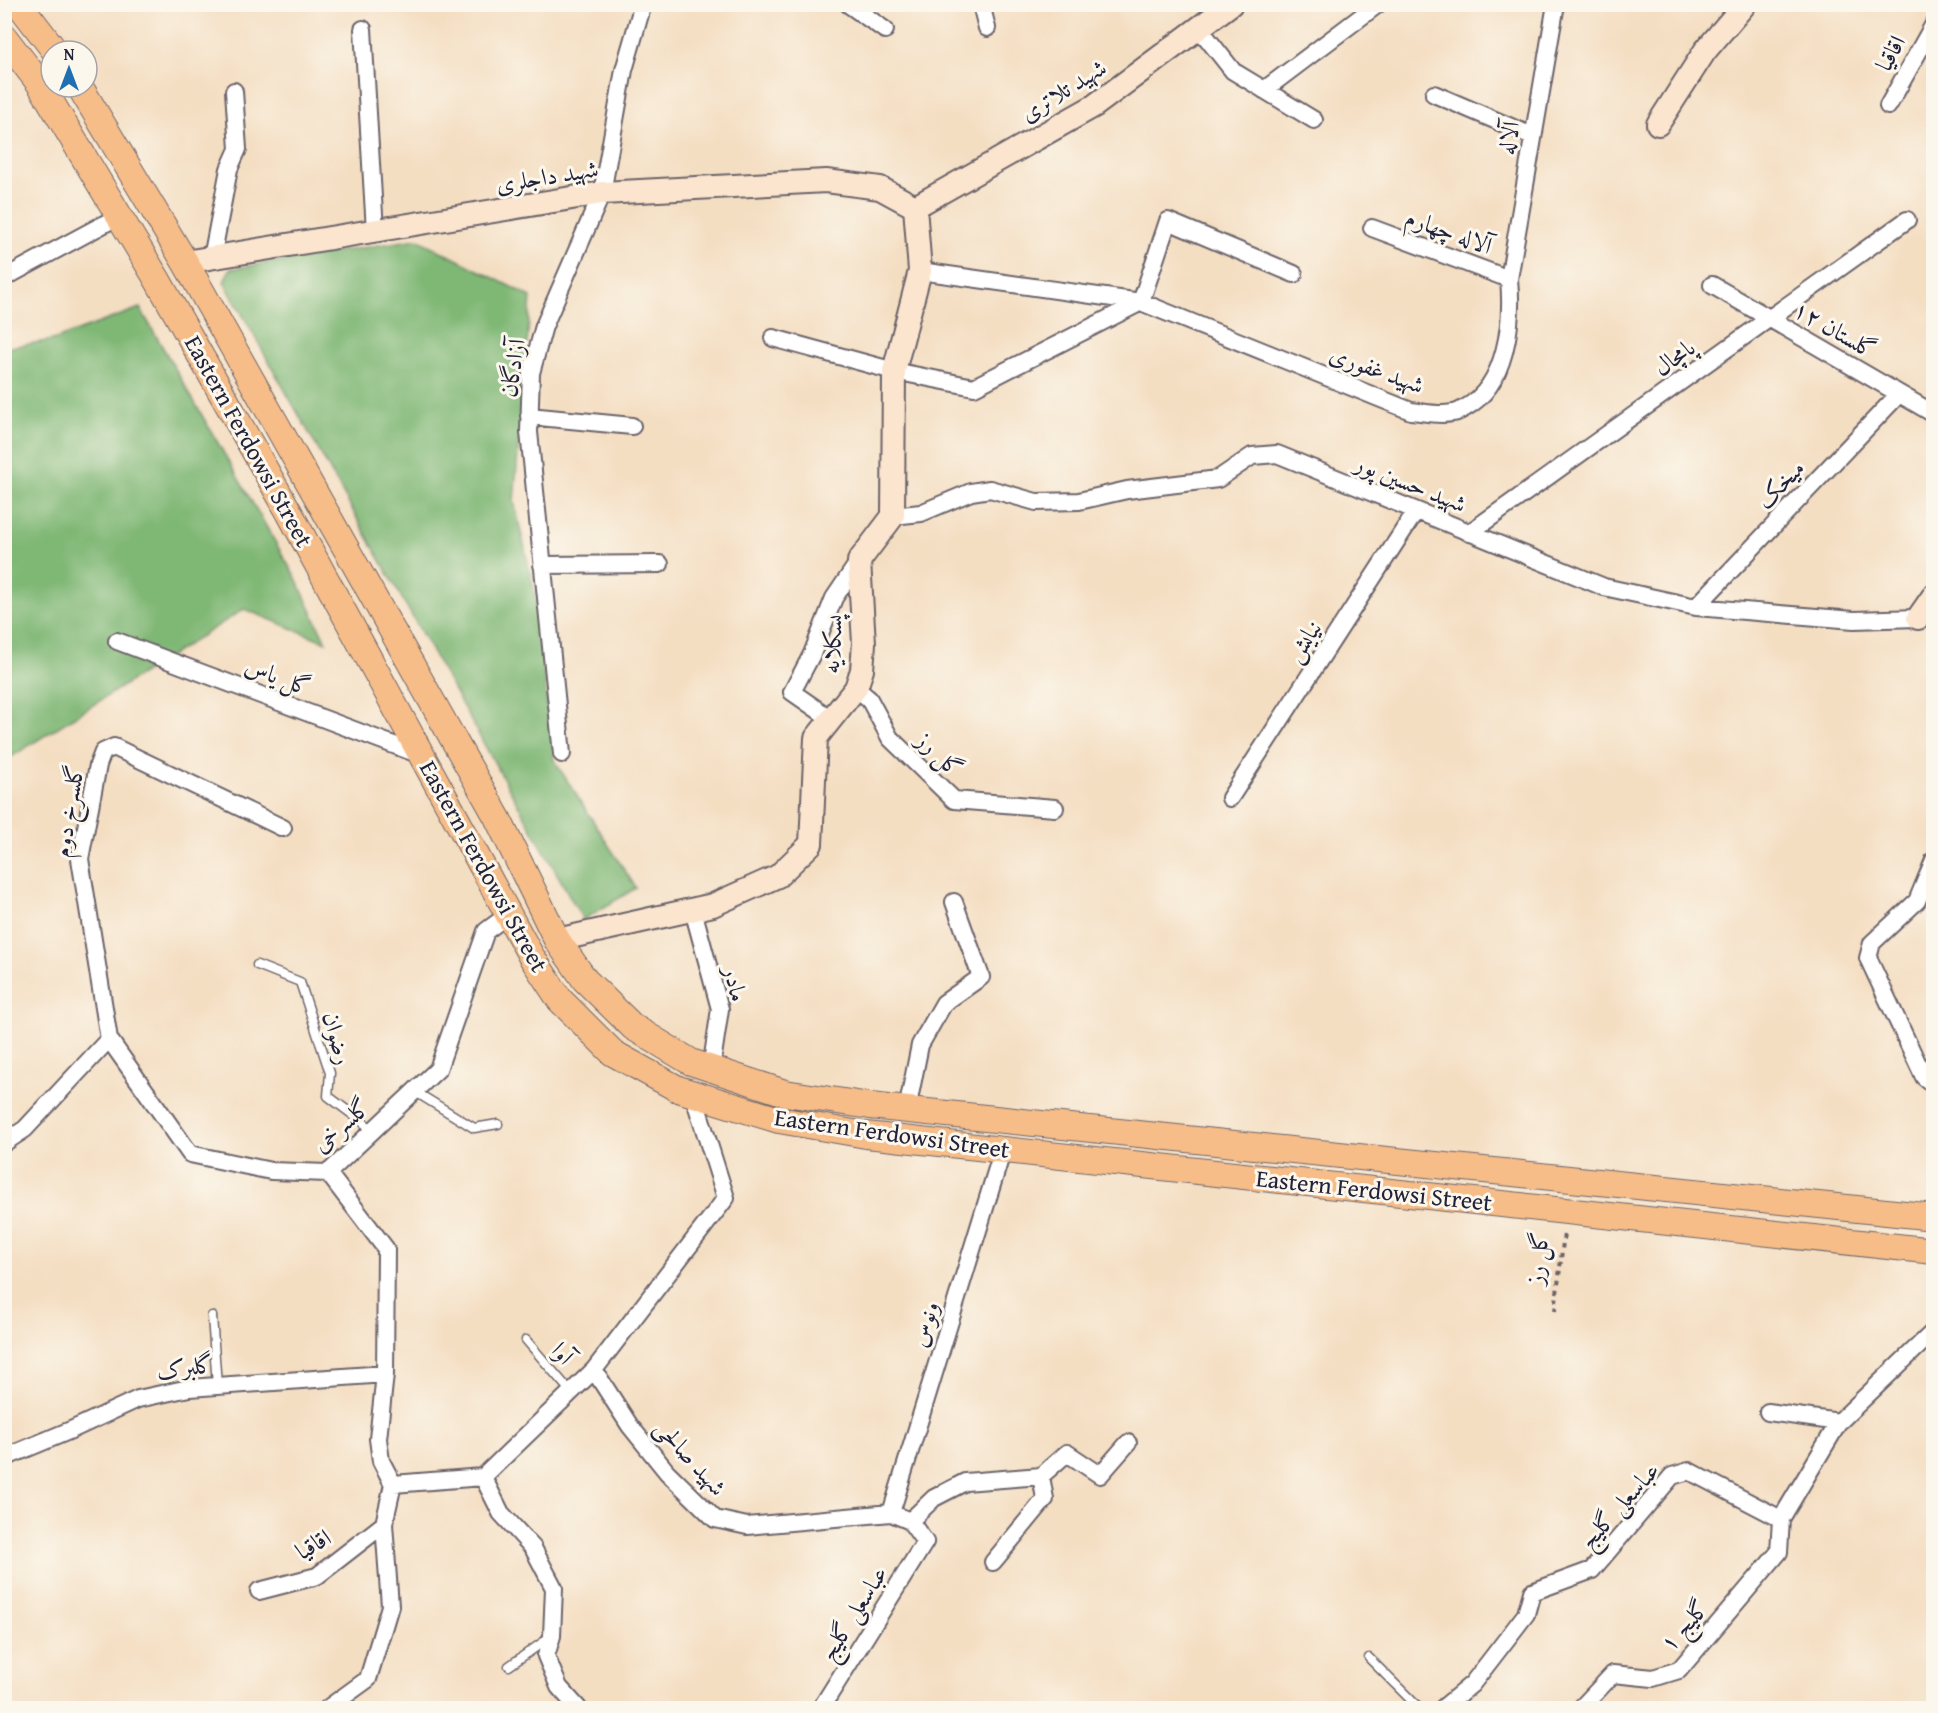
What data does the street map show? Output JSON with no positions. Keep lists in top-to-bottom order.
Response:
{
  "streets": {
    "main road": ["Eastern Ferdowsi Street"],
    "street": [
      "اقاقیا",
      "شهید تلاتری",
      "آلاله",
      "شهید داجلری",
      "آلاله چهارم",
      "گلستان ۱۲",
      "پامچال",
      "آزادگان",
      "شهید غفوری",
      "شهید حسین پور",
      "میخک",
      "نیایش",
      "پسکلایه",
      "گل یاس",
      "گل رز",
      "گلسرخ دوم",
      "مادر",
      "گلسرخی",
      "ونوس",
      "گلبرک",
      "شهید صالحی",
      "عباسعلی گلیج",
      "گلیج ۱"
    ],
    "lane": ["رضوان", "آوا"]
  },
  "crossings": [
    ["شهید تلاتری", "شهید داجلری"],
    ["آلاله", "آلاله چهارم"],
    ["آلاله", "شهید غفوری"],
    ["شهید داجلری", "آزادگان"],
    ["شهید داجلری", "Eastern Ferdowsi Street"],
    ["آلاله چهارم", "شهید غفوری"],
    ["گلستان ۱۲", "پامچال"],
    ["گلستان ۱۲", "میخک"],
    ["پامچال", "شهید حسین پور"],
    ["Eastern Ferdowsi Street", "پسکلایه"],
    ["Eastern Ferdowsi Street", "گل یاس"],
    ["Eastern Ferdowsi Street", "گل رز"],
    ["Eastern Ferdowsi Street", "مادر"],
    ["Eastern Ferdowsi Street", "گلسرخی"],
    ["Eastern Ferdowsi Street", "ونوس"],
    ["شهید حسین پور", "میخک"],
    ["شهید حسین پور", "نیایش"],
    ["پسکلایه", "گل رز"],
    ["پسکلایه", "مادر"],
    ["گلسرخ دوم", "گلسرخی"],
    ["رضوان", "گلسرخی"],
    ["ونوس", "شهید صالحی"],
    ["عباسعلی گلیج", "گلیج ۱"]
  ],
  "north": "top"
}
